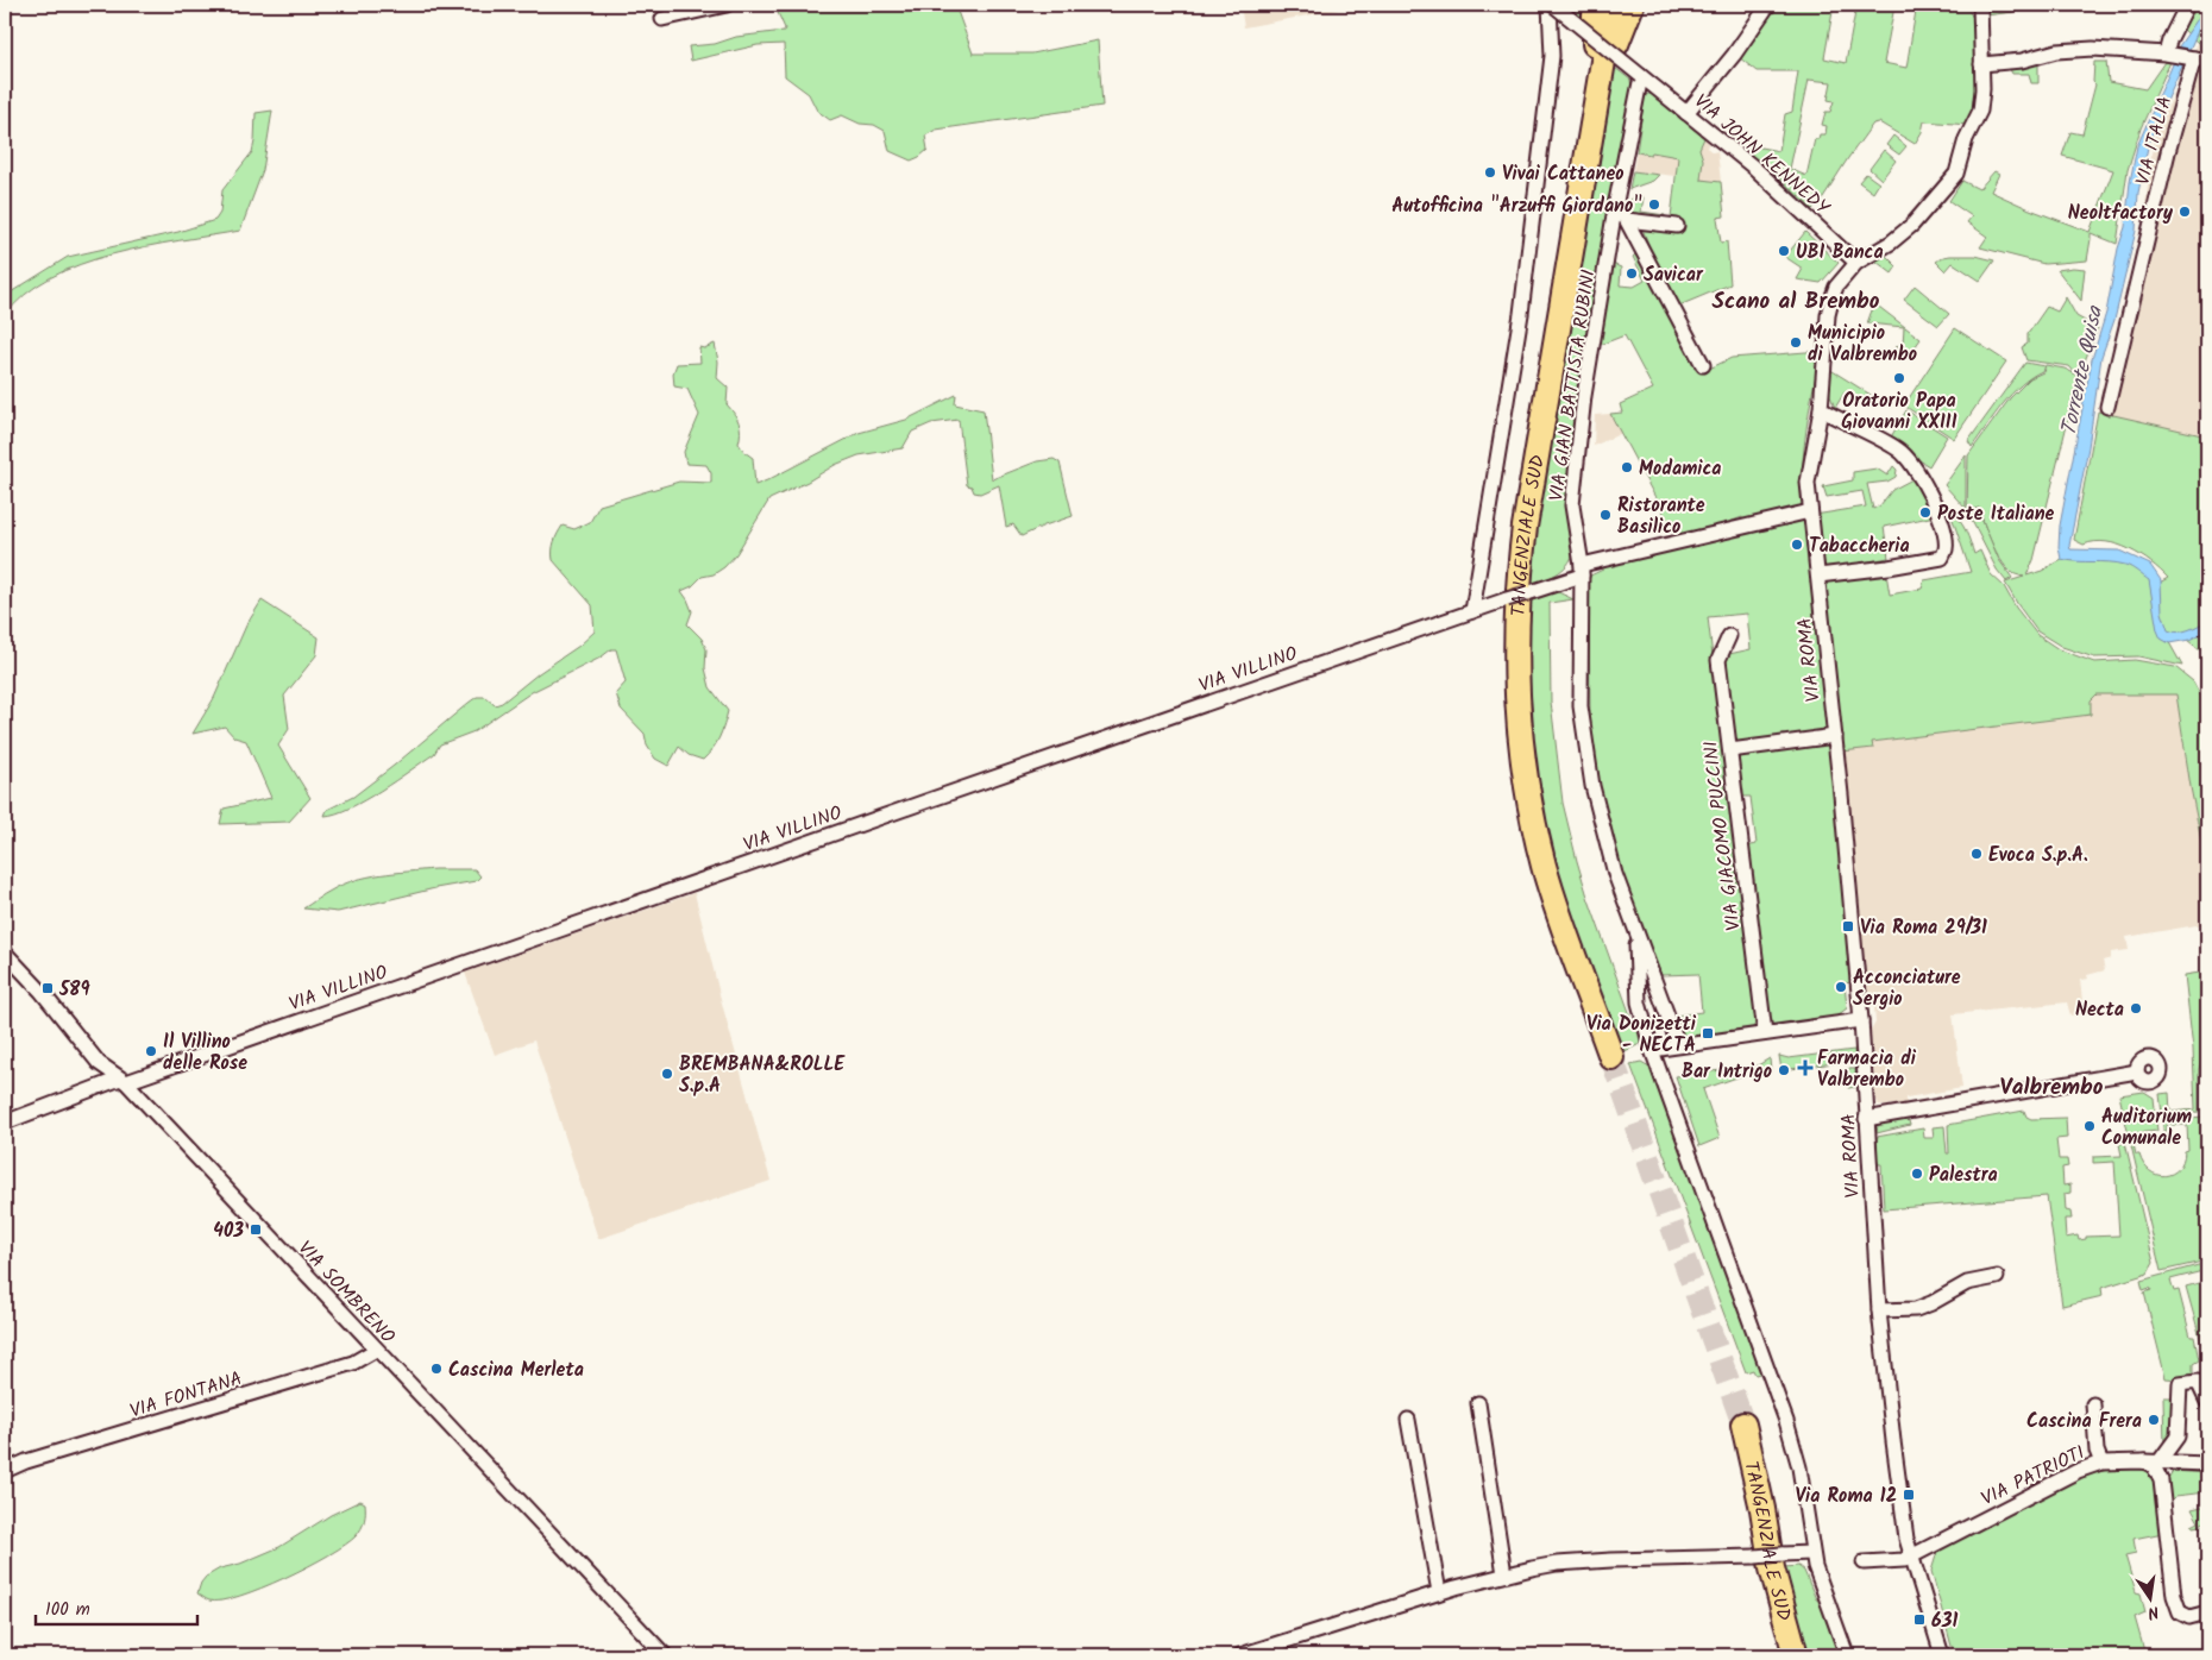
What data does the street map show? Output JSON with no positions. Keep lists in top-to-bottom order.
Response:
{
  "streets": {
    "highway": ["TANGENZIALE SUD"],
    "street": [
      "VIA ITALIA",
      "VIA JOHN KENNEDY",
      "VIA GIAN BATTISTA RUBINI",
      "VIA ROMA",
      "VIA VILLINO",
      "VIA GIACOMO PUCCINI",
      "VIA SOMBRENO",
      "VIA FONTANA",
      "VIA PATRIOTI"
    ]
  },
  "crossings": [
    ["VIA ITALIA", "VIA ROMA"],
    ["VIA JOHN KENNEDY", "VIA GIAN BATTISTA RUBINI"],
    ["VIA JOHN KENNEDY", "VIA ROMA"],
    ["VIA GIAN BATTISTA RUBINI", "VIA VILLINO"],
    ["VIA ROMA", "VIA VILLINO"],
    ["VIA ROMA", "VIA PATRIOTI"],
    ["VIA VILLINO", "VIA SOMBRENO"],
    ["VIA SOMBRENO", "VIA FONTANA"]
  ],
  "districts": ["Scano al Brembo", "Valbrembo"],
  "water": ["Torrente Quisa"],
  "places": {
    "other": [
      "Vivai Cattaneo",
      "Autofficina \"Arzuffi Giordano\"",
      "Neoltfactory",
      "UBI Banca",
      "Savicar",
      "Municipio di Valbrembo",
      "Oratorio Papa Giovanni XXIII",
      "Modamica",
      "Poste Italiane",
      "Ristorante Basilico",
      "Tabaccheria",
      "Evoca S.p.A.",
      "Acconciature Sergio",
      "Necta",
      "Il Villino delle Rose",
      "Bar Intrigo",
      "BREMBANA&ROLLE S.p.A",
      "Auditorium Comunale",
      "Palestra",
      "Cascina Merleta",
      "Cascina Frera"
    ],
    "transit": [
      "Via Roma 29/31",
      "589",
      "Via Donizetti - NECTA",
      "403",
      "Via Roma 12",
      "631"
    ],
    "health": ["Farmacia di Valbrembo"]
  },
  "scale_bar": "100 m",
  "north": "bottom"
}
